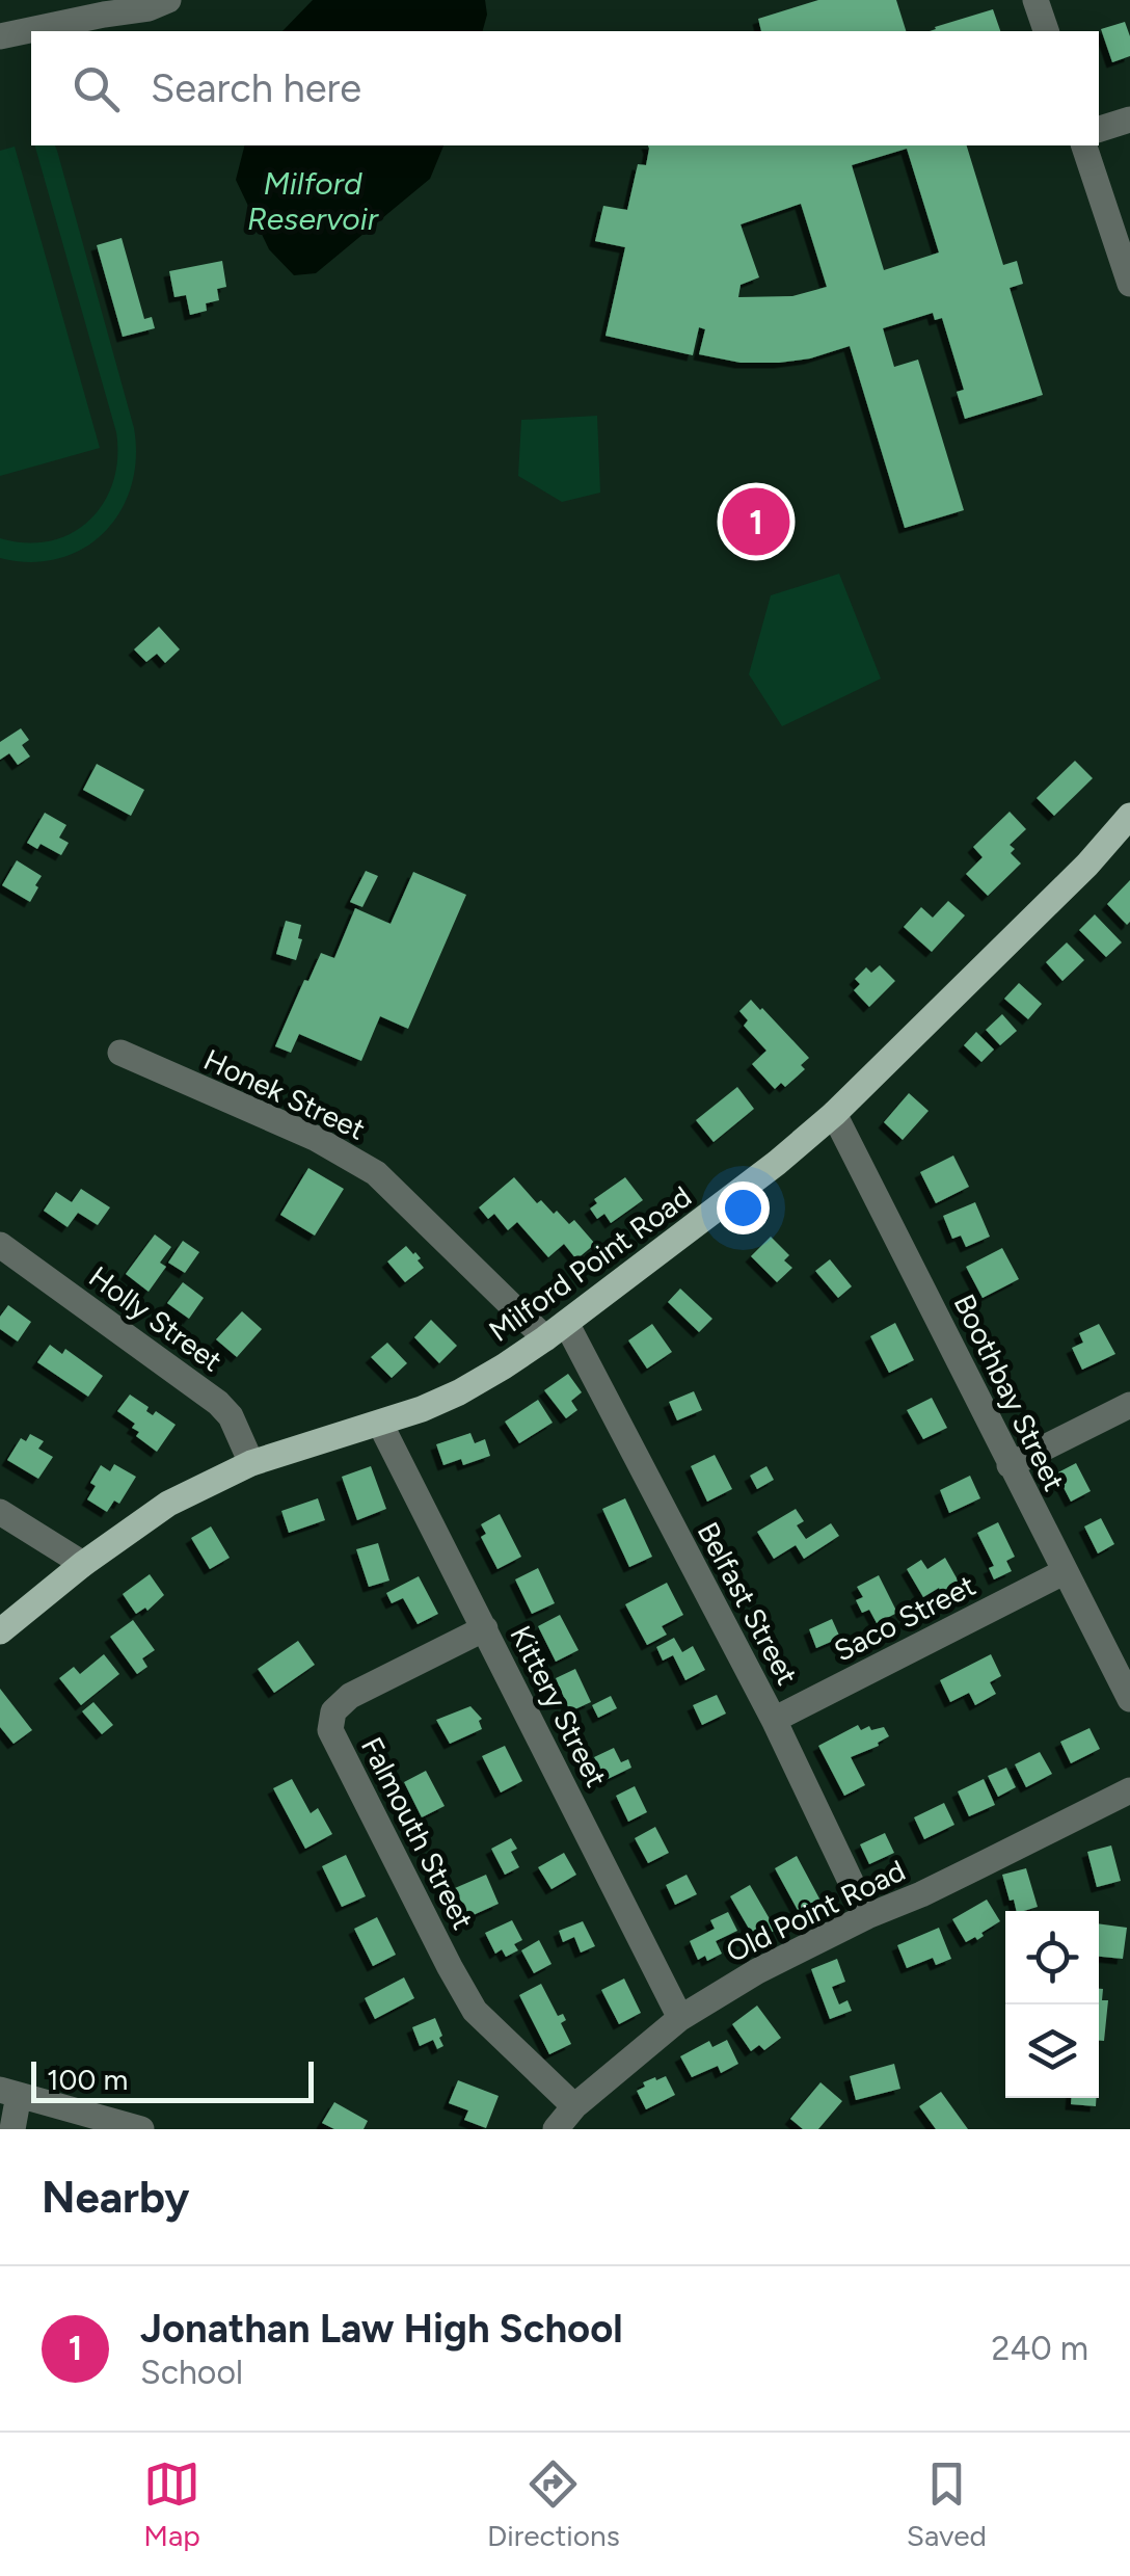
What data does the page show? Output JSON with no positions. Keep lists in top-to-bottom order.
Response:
{
  "streets": {
    "main road": ["Milford Point Road"],
    "street": [
      "Honek Street",
      "Holly Street",
      "Boothbay Street",
      "Belfast Street",
      "Saco Street",
      "Kittery Street",
      "Falmouth Street",
      "Old Point Road"
    ]
  },
  "crossings": [
    ["Honek Street", "Milford Point Road"],
    ["Honek Street", "Belfast Street"],
    ["Milford Point Road", "Holly Street"],
    ["Milford Point Road", "Boothbay Street"],
    ["Milford Point Road", "Belfast Street"],
    ["Milford Point Road", "Kittery Street"],
    ["Boothbay Street", "Saco Street"],
    ["Belfast Street", "Saco Street"],
    ["Belfast Street", "Old Point Road"],
    ["Kittery Street", "Falmouth Street"],
    ["Kittery Street", "Old Point Road"],
    ["Falmouth Street", "Old Point Road"]
  ],
  "water": ["Milford Reservoir"],
  "scale_bar": "100 m",
  "page": {
    "search": "Search here",
    "pins": "1",
    "scale": "100 m",
    "heading": "Nearby",
    "list": [
      {
        "mark": "1",
        "name": "Jonathan Law High School",
        "note": "School",
        "value": "240 m"
      }
    ],
    "nav": ["Map", "Directions", "Saved"]
  }
}
